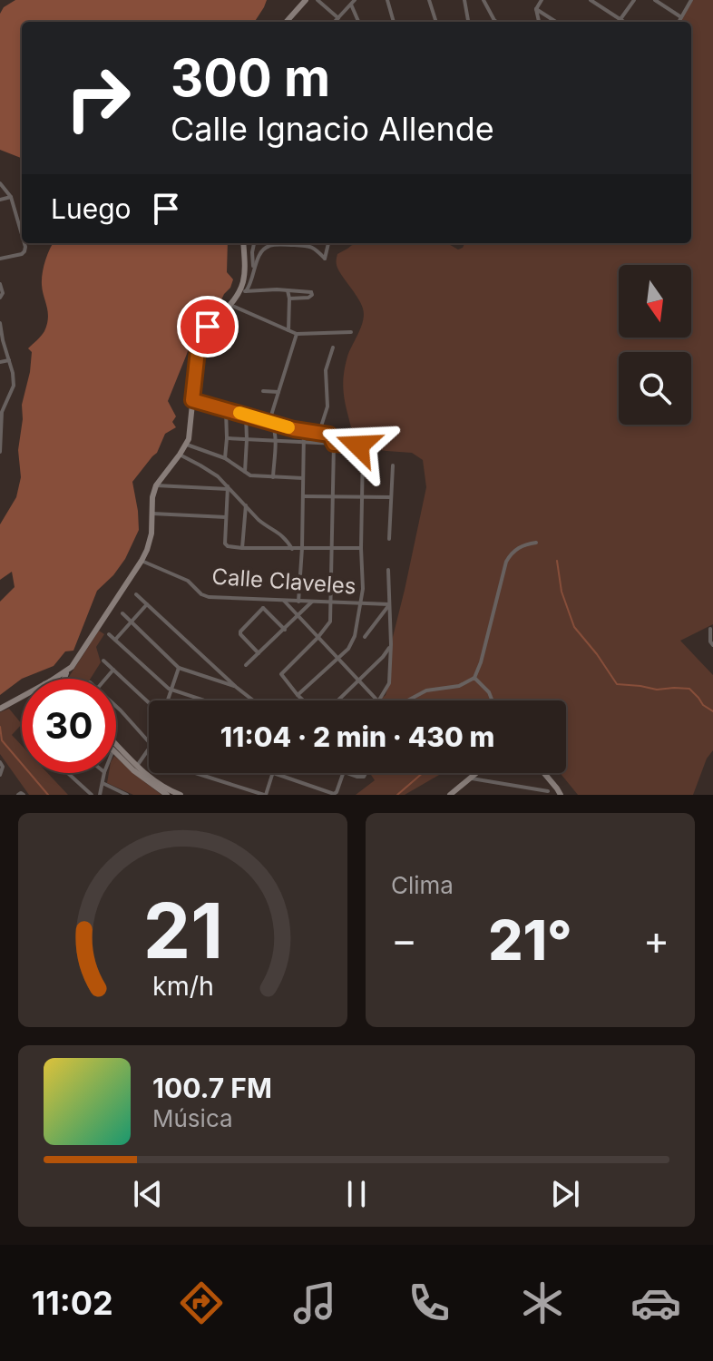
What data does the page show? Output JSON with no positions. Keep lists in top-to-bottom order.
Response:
{
  "streets": {
    "street": ["Calle Claveles"]
  },
  "north": "bottom",
  "page": {
    "turn": ["300 m", "Calle Ignacio Allende"],
    "then": "Luego",
    "limit": "30",
    "trip": "11:04 · 2 min · 430 m",
    "tile": "Clima",
    "heat": ["−", "21°", "+"],
    "song": ["100.7 FM", "Música"],
    "tabs": "11:02",
    "gauge": ["21", "km/h"]
  }
}
